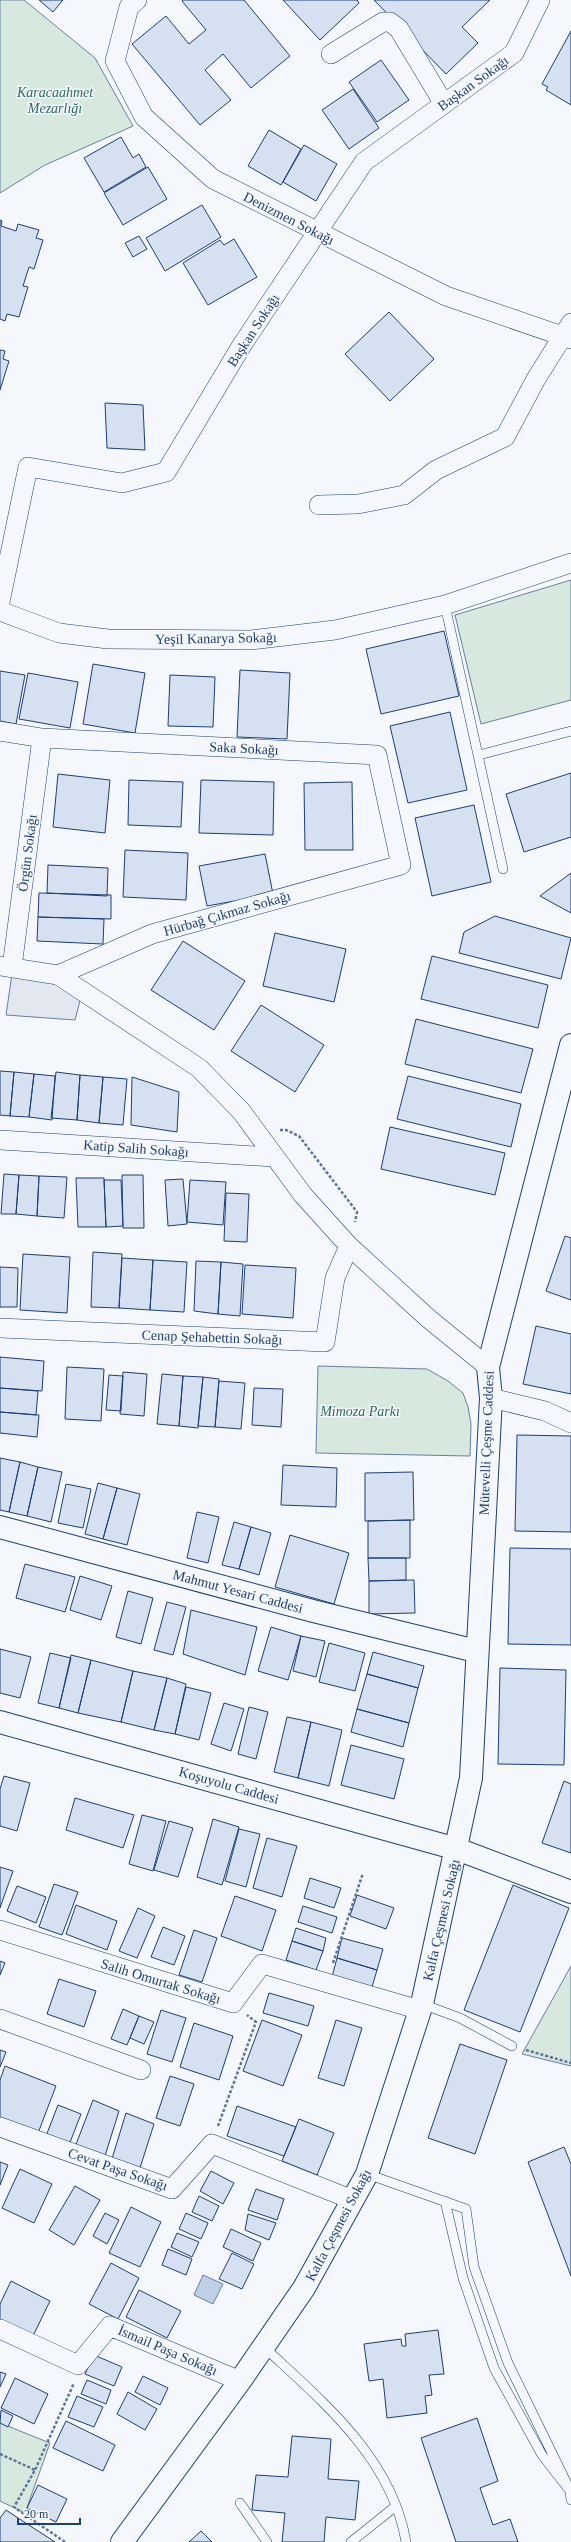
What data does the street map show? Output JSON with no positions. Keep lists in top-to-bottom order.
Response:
{
  "streets": {
    "street": [
      "Başkan Sokağı",
      "Denizmen Sokağı",
      "Yeşil Kanarya Sokağı",
      "Saka Sokağı",
      "Örgün Sokağı",
      "Hürbağ Çıkmaz Sokağı",
      "Katip Salih Sokağı",
      "Cenap Şehabettin Sokağı",
      "Mütevelli Çeşme Caddesi",
      "Mahmut Yesari Caddesi",
      "Koşuyolu Caddesi",
      "Kalfa Çeşmesi Sokağı",
      "Salih Omurtak Sokağı",
      "Cevat Paşa Sokağı",
      "İsmail Paşa Sokağı"
    ]
  },
  "crossings": [
    ["Başkan Sokağı", "Denizmen Sokağı"],
    ["Saka Sokağı", "Örgün Sokağı"],
    ["Saka Sokağı", "Hürbağ Çıkmaz Sokağı"],
    ["Mütevelli Çeşme Caddesi", "Mahmut Yesari Caddesi"],
    ["Mütevelli Çeşme Caddesi", "Koşuyolu Caddesi"],
    ["Mütevelli Çeşme Caddesi", "Kalfa Çeşmesi Sokağı"],
    ["Koşuyolu Caddesi", "Kalfa Çeşmesi Sokağı"],
    ["Kalfa Çeşmesi Sokağı", "Salih Omurtak Sokağı"],
    ["Kalfa Çeşmesi Sokağı", "İsmail Paşa Sokağı"]
  ],
  "parks": ["Karacaahmet Mezarlığı", "Mimoza Parkı"],
  "scale_bar": "20 m"
}
